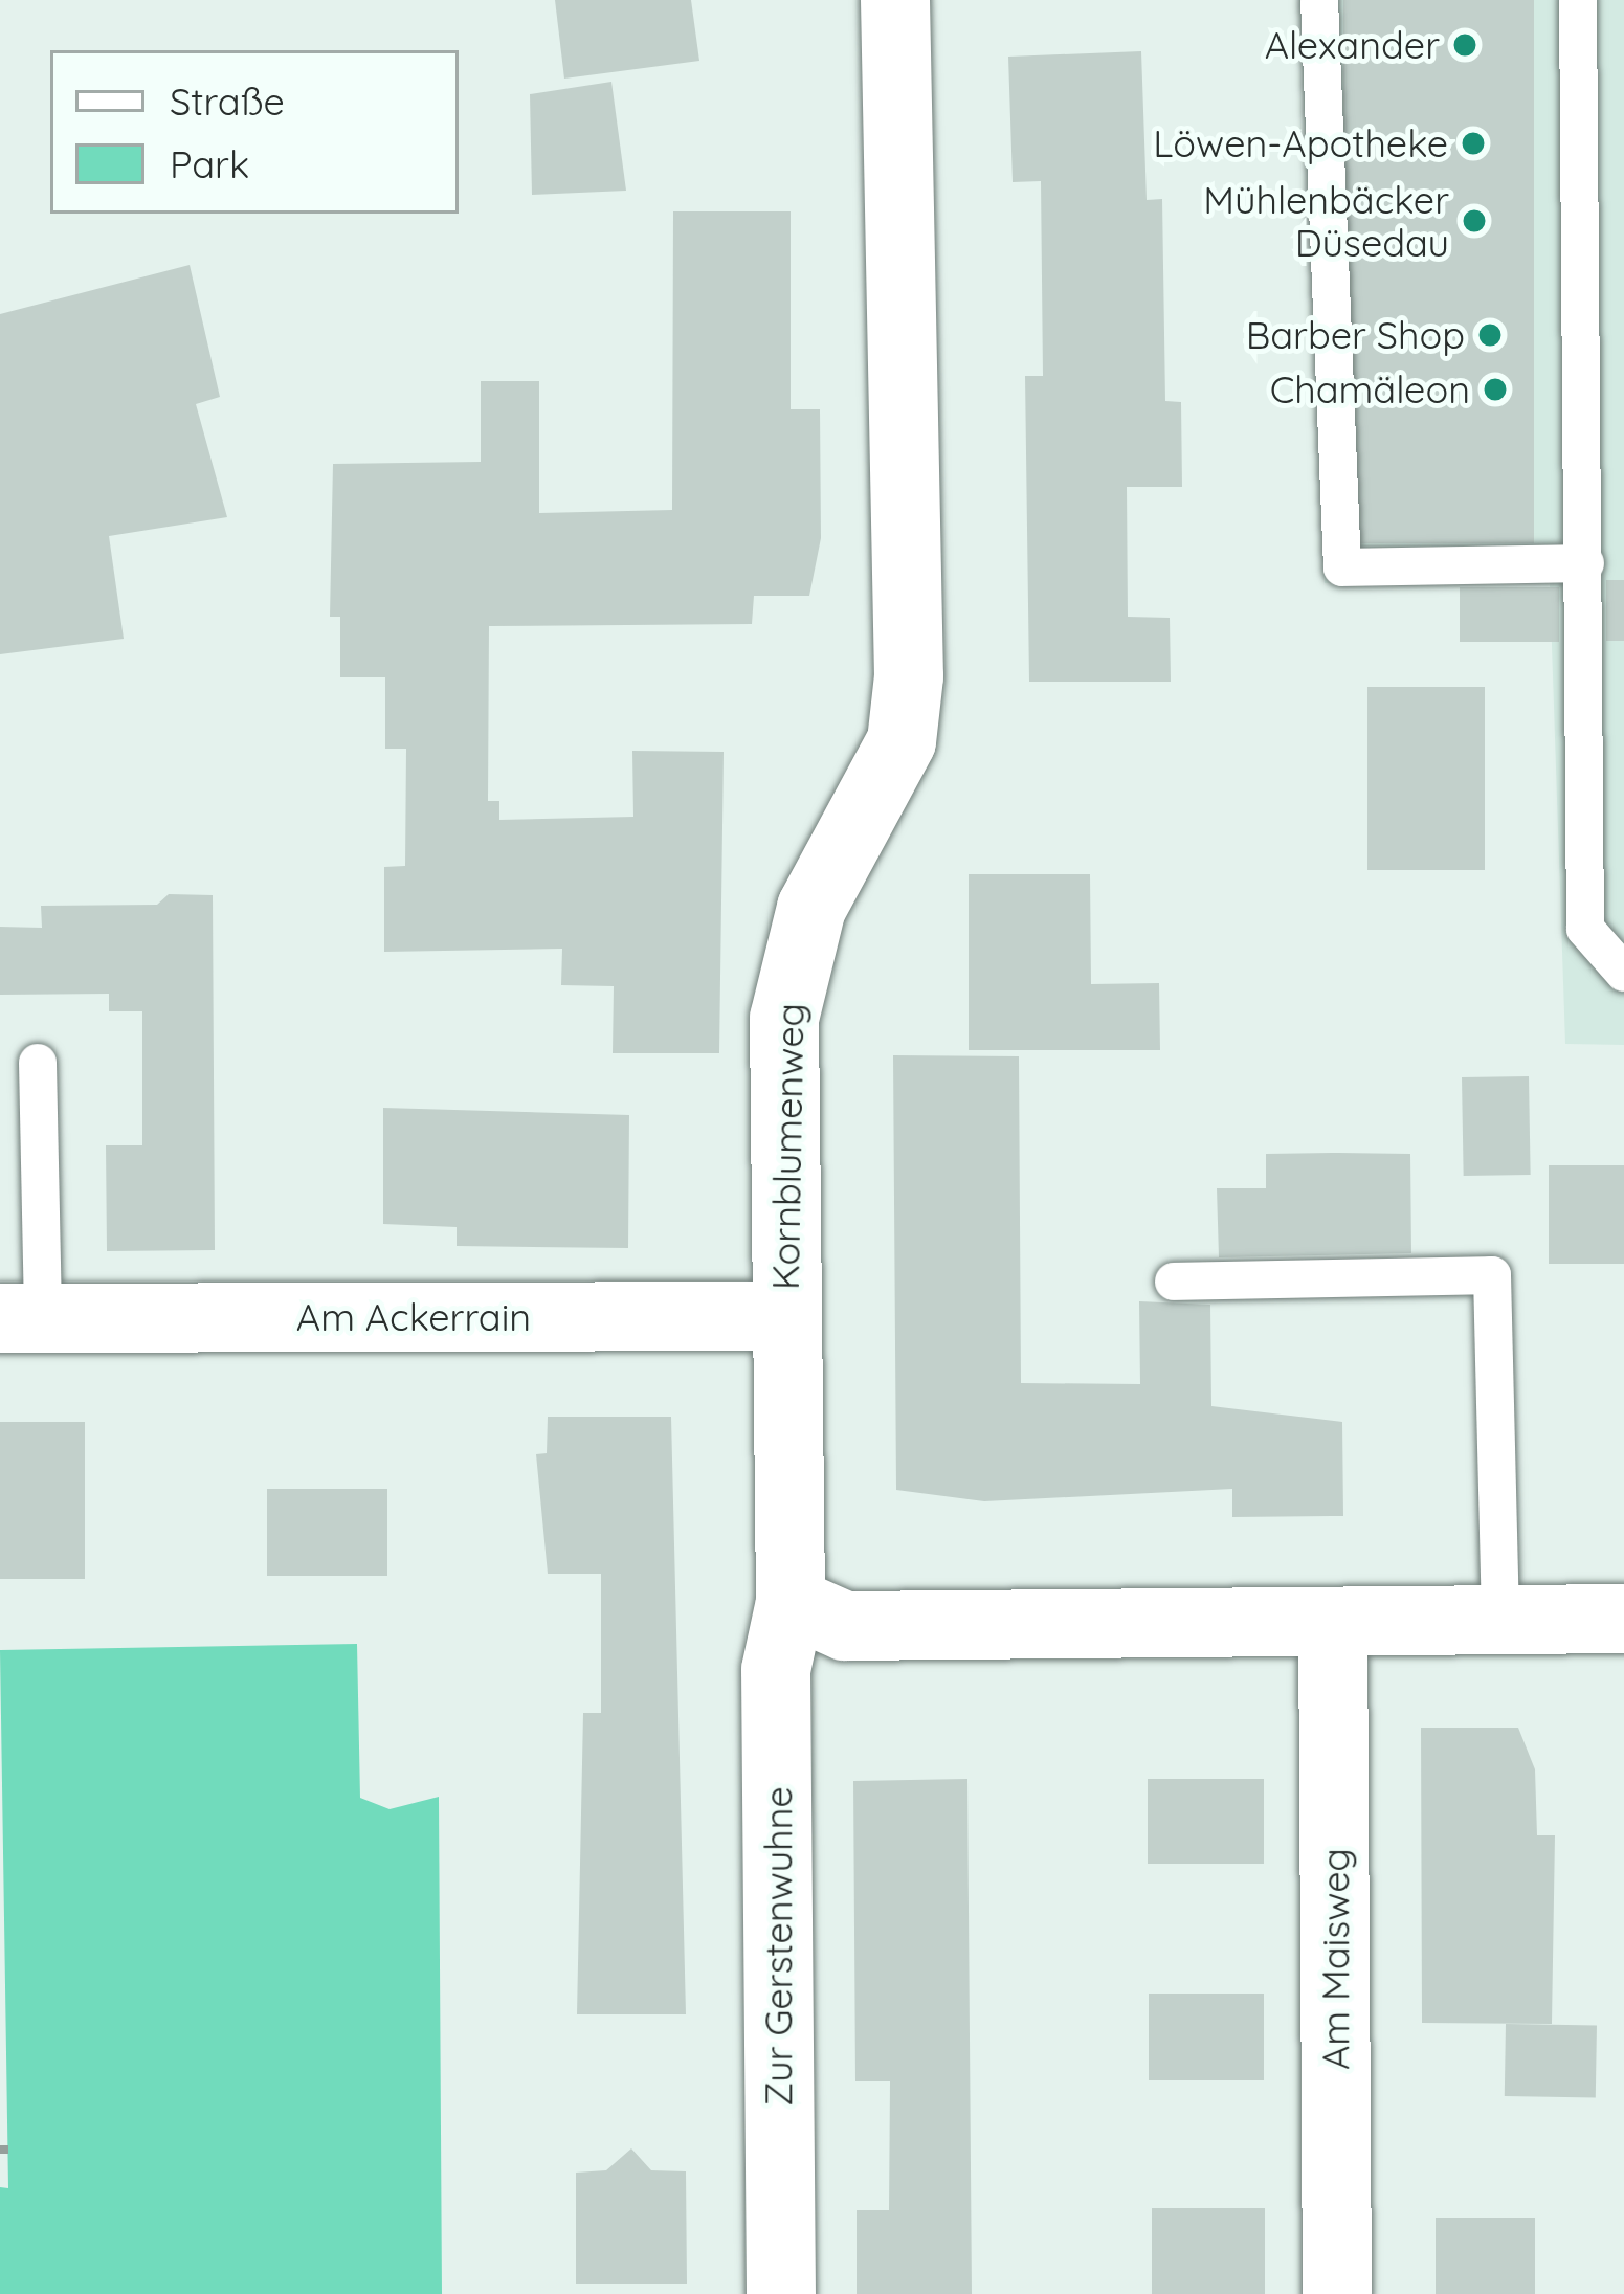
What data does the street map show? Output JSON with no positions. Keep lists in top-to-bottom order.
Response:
{
  "streets": {
    "street": [
      "Kornblumenweg",
      "Am Ackerrain",
      "Zur Gerstenwuhne",
      "Am Maisweg"
    ]
  },
  "crossings": [
    ["Kornblumenweg", "Am Ackerrain"],
    ["Kornblumenweg", "Zur Gerstenwuhne"]
  ],
  "places": [
    "Alexander",
    "Löwen-Apotheke",
    "Mühlenbäcker Düsedau",
    "Barber Shop",
    "Chamäleon"
  ],
  "legend": ["Straße", "Park"]
}
